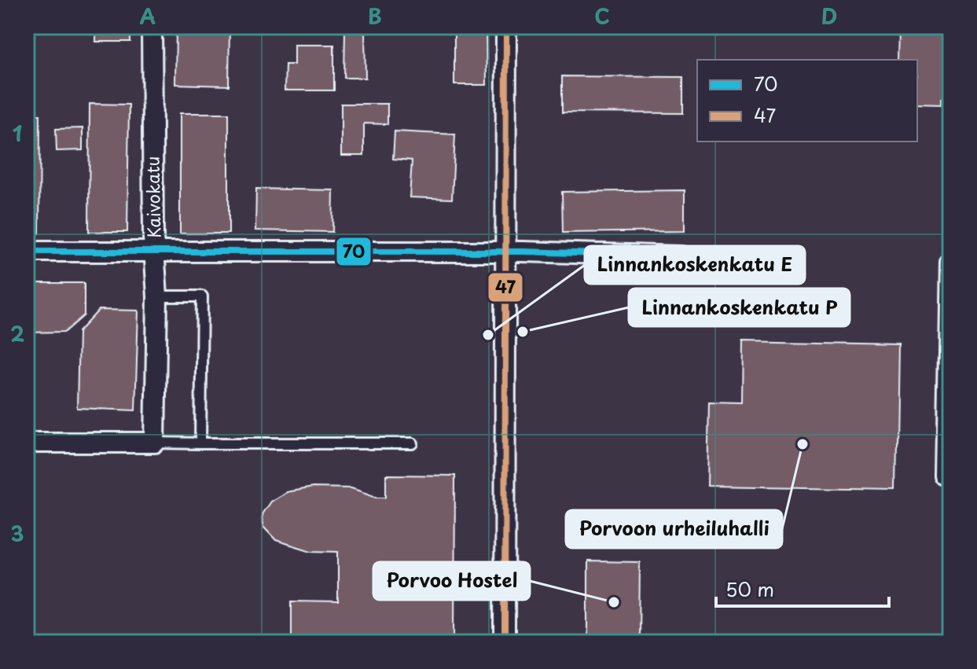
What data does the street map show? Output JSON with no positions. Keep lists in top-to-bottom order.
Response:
{
  "streets": {
    "street": ["Kaivokatu"]
  },
  "places": [
    "Linnankoskenkatu P",
    "Linnankoskenkatu E",
    "Porvoon urheiluhalli",
    "Porvoo Hostel"
  ],
  "lines": ["transit line 47", "transit line 70"],
  "legend": ["70", "47"],
  "scale_bar": "50 m",
  "grid": {
    "columns": [
      "A",
      "B",
      "C",
      "D"
    ],
    "rows": ["1", "2", "3"]
  }
}
